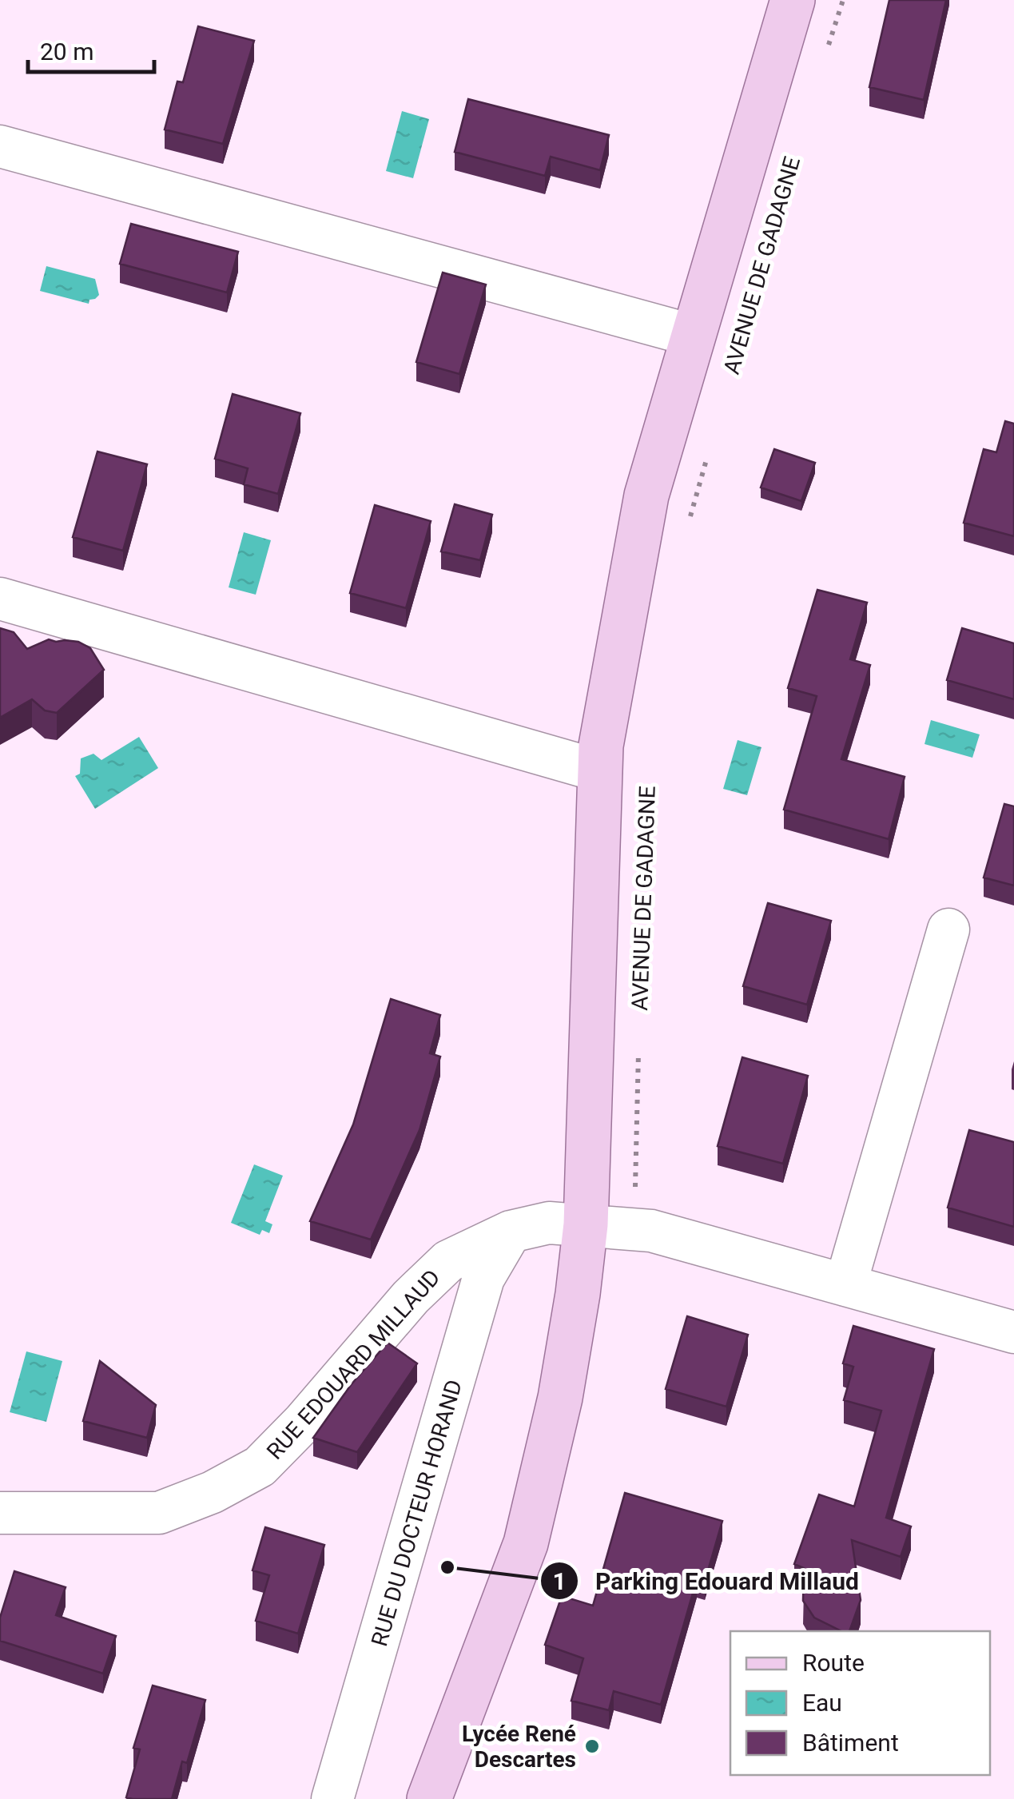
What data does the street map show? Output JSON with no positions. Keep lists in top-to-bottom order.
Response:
{
  "streets": {
    "main road": ["AVENUE DE GADAGNE"],
    "street": ["RUE EDOUARD MILLAUD", "RUE DU DOCTEUR HORAND"]
  },
  "crossings": [
    ["AVENUE DE GADAGNE", "RUE EDOUARD MILLAUD"],
    ["RUE EDOUARD MILLAUD", "RUE DU DOCTEUR HORAND"]
  ],
  "places": ["Parking Edouard Millaud", "Lycée René Descartes"],
  "legend": ["Route", "Eau", "Bâtiment"],
  "scale_bar": "20 m"
}
